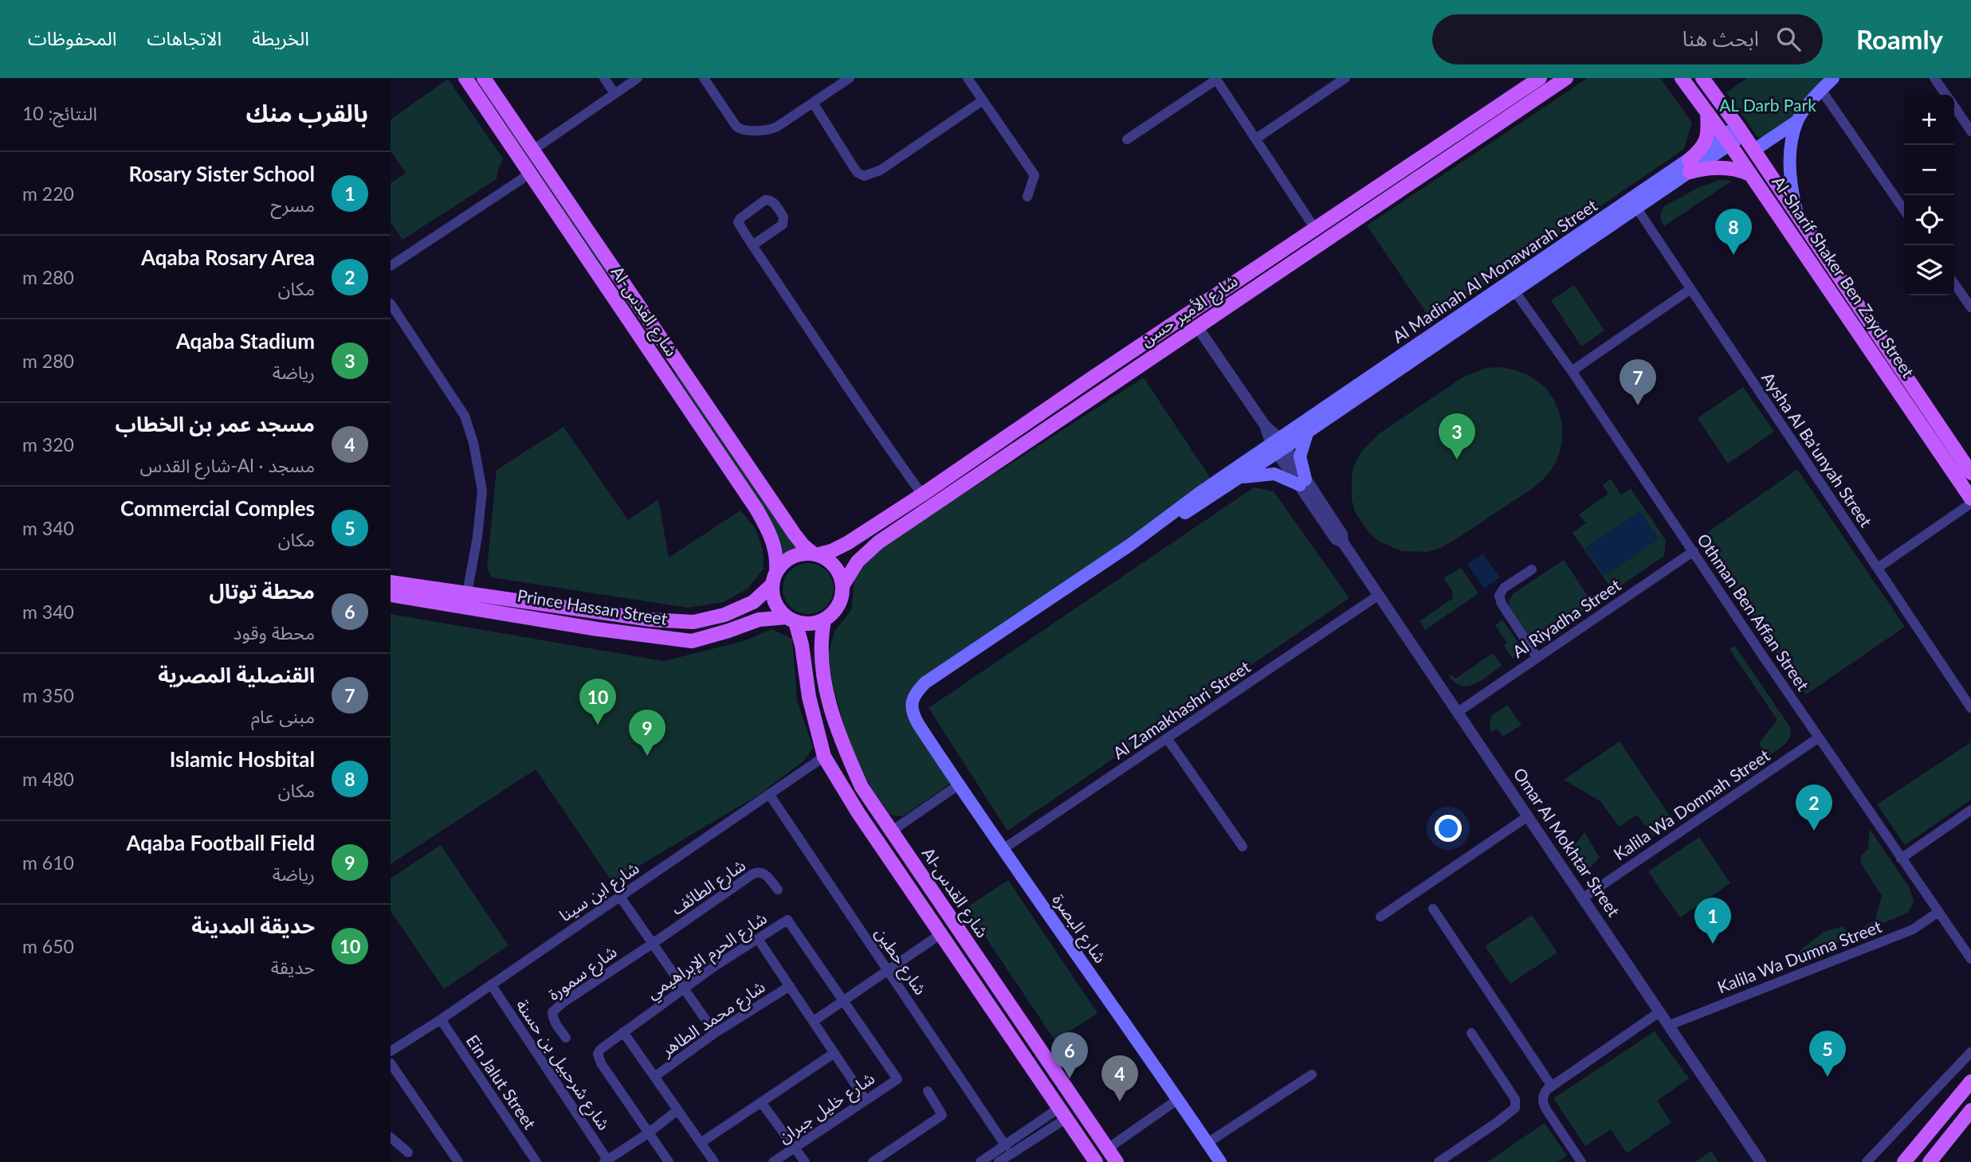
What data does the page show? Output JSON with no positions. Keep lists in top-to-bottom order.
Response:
{
  "streets": {
    "main road": [
      "Al Madinah Al Monawarah Street",
      "Al-Sharif Shaker Ben Zayd Street",
      "شارع الأمير حسن",
      "Al-شارع القدس",
      "Prince Hassan Street",
      "شارع البصرة"
    ],
    "street": [
      "Aysha Al Ba'unyah Street",
      "Othman Ben Affan Street",
      "Al Riyadha Street",
      "Al Zamakhashri Street",
      "Kalila Wa Domnah Street",
      "Omar Al Mokhtar Street",
      "شارع الطائف",
      "شارع ابن سينا",
      "شارع الحرم الإبراهيمي",
      "Kalila Wa Dumna Street",
      "شارع حطين",
      "شارع سمورة",
      "شارع محمد الطاهر",
      "شارع شرحبيل بن حسنة",
      "Ein Jalut Street",
      "شارع خليل جبران"
    ]
  },
  "crossings": [
    ["Al Madinah Al Monawarah Street", "Al-Sharif Shaker Ben Zayd Street"],
    ["Al Madinah Al Monawarah Street", "Aysha Al Ba'unyah Street"],
    ["Al Madinah Al Monawarah Street", "Othman Ben Affan Street"],
    ["Al Madinah Al Monawarah Street", "Omar Al Mokhtar Street"],
    ["شارع الأمير حسن", "Al-شارع القدس"],
    ["شارع الأمير حسن", "Prince Hassan Street"],
    ["شارع الأمير حسن", "Omar Al Mokhtar Street"],
    ["Al-شارع القدس", "Prince Hassan Street"],
    ["Al-شارع القدس", "شارع ابن سينا"],
    ["Othman Ben Affan Street", "Al Riyadha Street"],
    ["Othman Ben Affan Street", "Kalila Wa Domnah Street"],
    ["Othman Ben Affan Street", "Kalila Wa Dumna Street"],
    ["Al Riyadha Street", "Omar Al Mokhtar Street"],
    ["Al Zamakhashri Street", "Omar Al Mokhtar Street"],
    ["Al Zamakhashri Street", "شارع البصرة"],
    ["Kalila Wa Domnah Street", "Omar Al Mokhtar Street"],
    ["Omar Al Mokhtar Street", "Kalila Wa Dumna Street"],
    ["شارع الطائف", "شارع سمورة"],
    ["شارع ابن سينا", "شارع حطين"],
    ["شارع ابن سينا", "شارع شرحبيل بن حسنة"],
    ["شارع ابن سينا", "Ein Jalut Street"],
    ["شارع الحرم الإبراهيمي", "شارع محمد الطاهر"],
    ["شارع الحرم الإبراهيمي", "شارع خليل جبران"],
    ["شارع محمد الطاهر", "شارع خليل جبران"]
  ],
  "parks": ["AL Darb Park"],
  "page": {
    "header": "Roamly",
    "search": "ابحث هنا",
    "nav": ["الخريطة", "الاتجاهات", "المحفوظات"],
    "heading": ["بالقرب منك", "النتائج: 10"],
    "map_buttons": ["+", "−"],
    "list": [
      {
        "mark": "1",
        "name": "Rosary Sister School",
        "note": "مسرح",
        "value": "220 m"
      },
      {
        "mark": "2",
        "name": "Aqaba Rosary Area",
        "note": "مكان",
        "value": "280 m"
      },
      {
        "mark": "3",
        "name": "Aqaba Stadium",
        "note": "رياضة",
        "value": "280 m"
      },
      {
        "mark": "4",
        "name": "مسجد عمر بن الخطاب",
        "note": "مسجد · Al-شارع القدس",
        "value": "320 m"
      },
      {
        "mark": "5",
        "name": "Commercial Comples",
        "note": "مكان",
        "value": "340 m"
      },
      {
        "mark": "6",
        "name": "محطة توتال",
        "note": "محطة وقود",
        "value": "340 m"
      },
      {
        "mark": "7",
        "name": "القنصلية المصرية",
        "note": "مبنى عام",
        "value": "350 m"
      },
      {
        "mark": "8",
        "name": "Islamic Hosbital",
        "note": "مكان",
        "value": "480 m"
      },
      {
        "mark": "9",
        "name": "Aqaba Football Field",
        "note": "رياضة",
        "value": "610 m"
      },
      {
        "mark": "10",
        "name": "حديقة المدينة",
        "note": "حديقة",
        "value": "650 m"
      }
    ],
    "pins": [
      "8",
      "7",
      "3",
      "10",
      "9",
      "2",
      "1",
      "5",
      "6",
      "4"
    ]
  }
}
